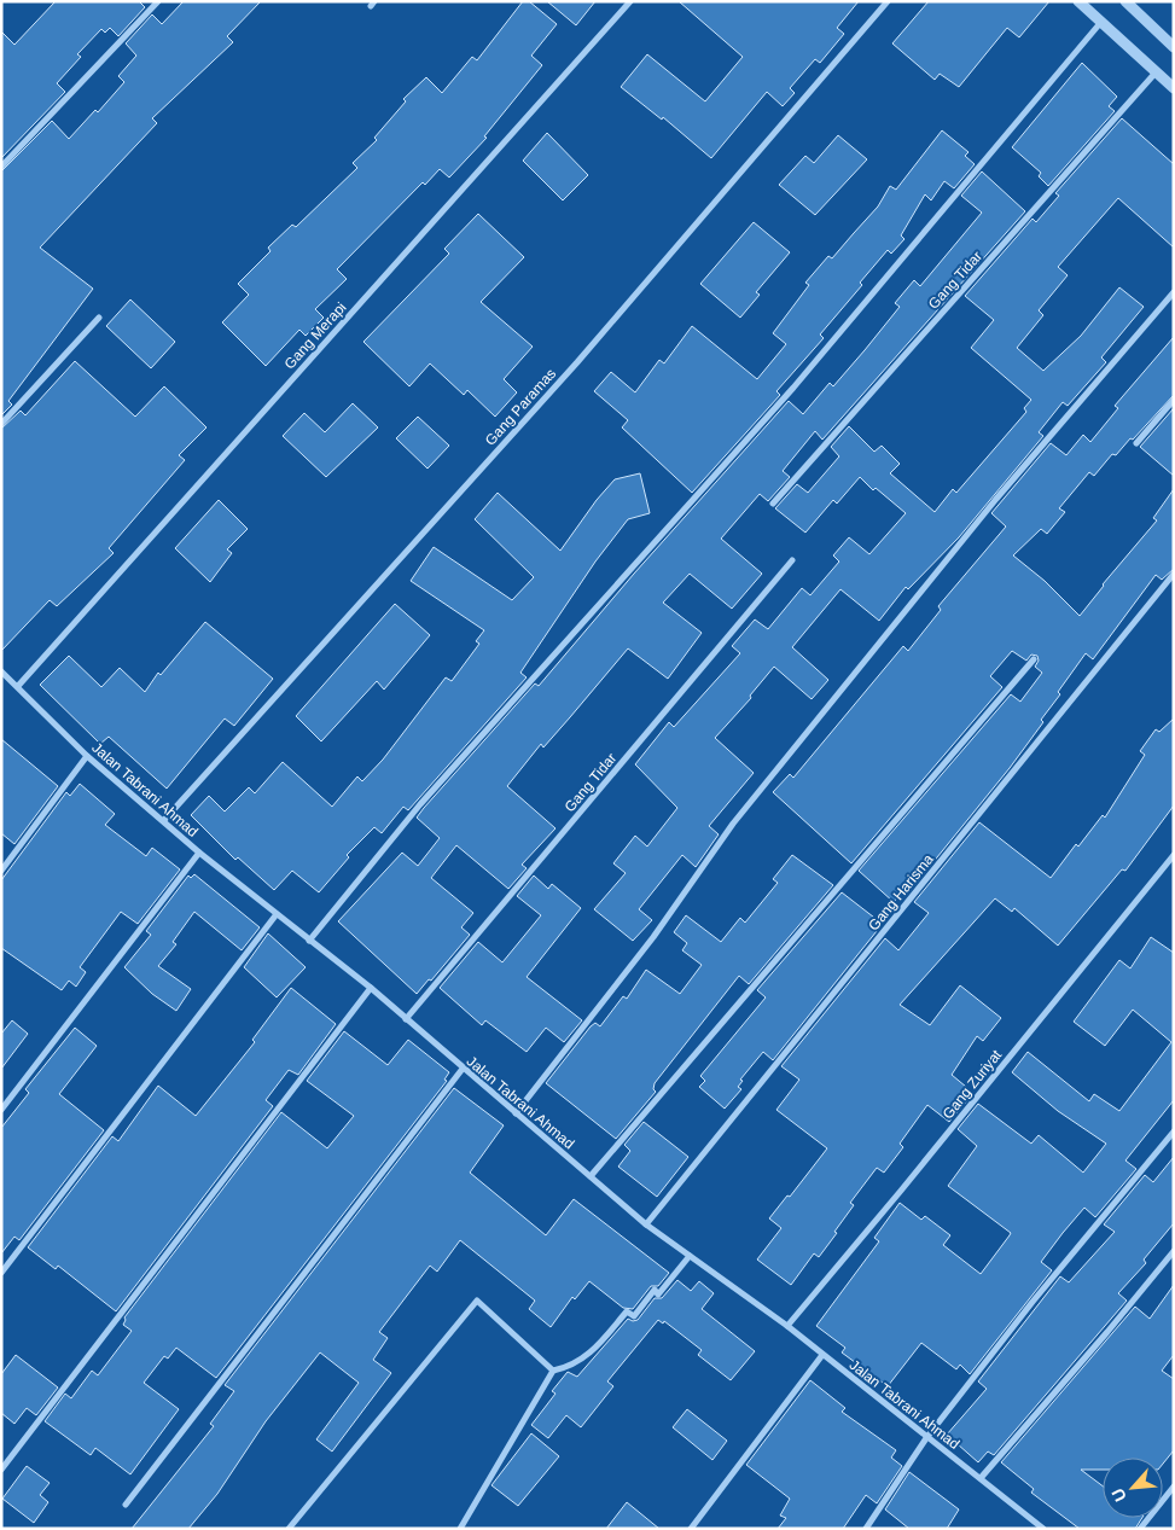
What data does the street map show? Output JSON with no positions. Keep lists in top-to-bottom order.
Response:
{
  "streets": {
    "street": [
      "Gang Tidar",
      "Gang Merapi",
      "Gang Paramas",
      "Jalan Tabrani Ahmad",
      "Gang Harisma",
      "Gang Zuriyat"
    ]
  },
  "crossings": [
    ["Gang Tidar", "Jalan Tabrani Ahmad"],
    ["Gang Merapi", "Jalan Tabrani Ahmad"],
    ["Gang Paramas", "Jalan Tabrani Ahmad"],
    ["Jalan Tabrani Ahmad", "Gang Harisma"],
    ["Jalan Tabrani Ahmad", "Gang Zuriyat"]
  ],
  "north": "bottom left"
}
